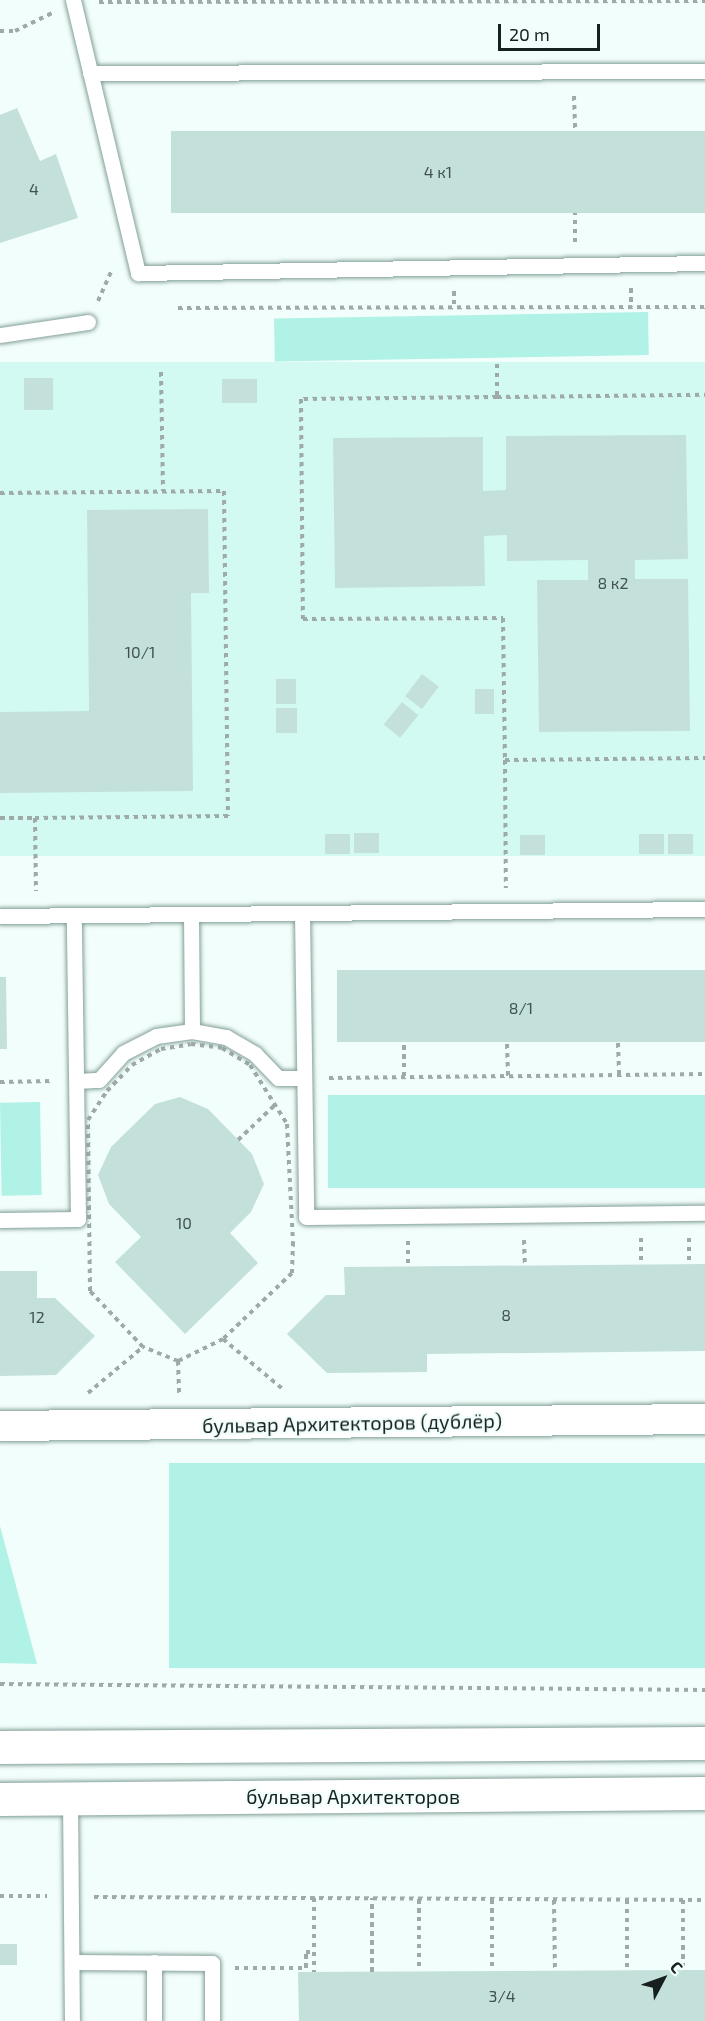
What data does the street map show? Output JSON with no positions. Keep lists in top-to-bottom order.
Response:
{
  "streets": {
    "main road": ["бульвар Архитекторов"],
    "street": ["бульвар Архитекторов (дублёр)"]
  },
  "house_numbers": [
    "4 к1",
    "4",
    "8 к2",
    "10/1",
    "8/1",
    "10",
    "8",
    "12",
    "3/4"
  ],
  "scale_bar": "20 m",
  "north": "top right"
}
